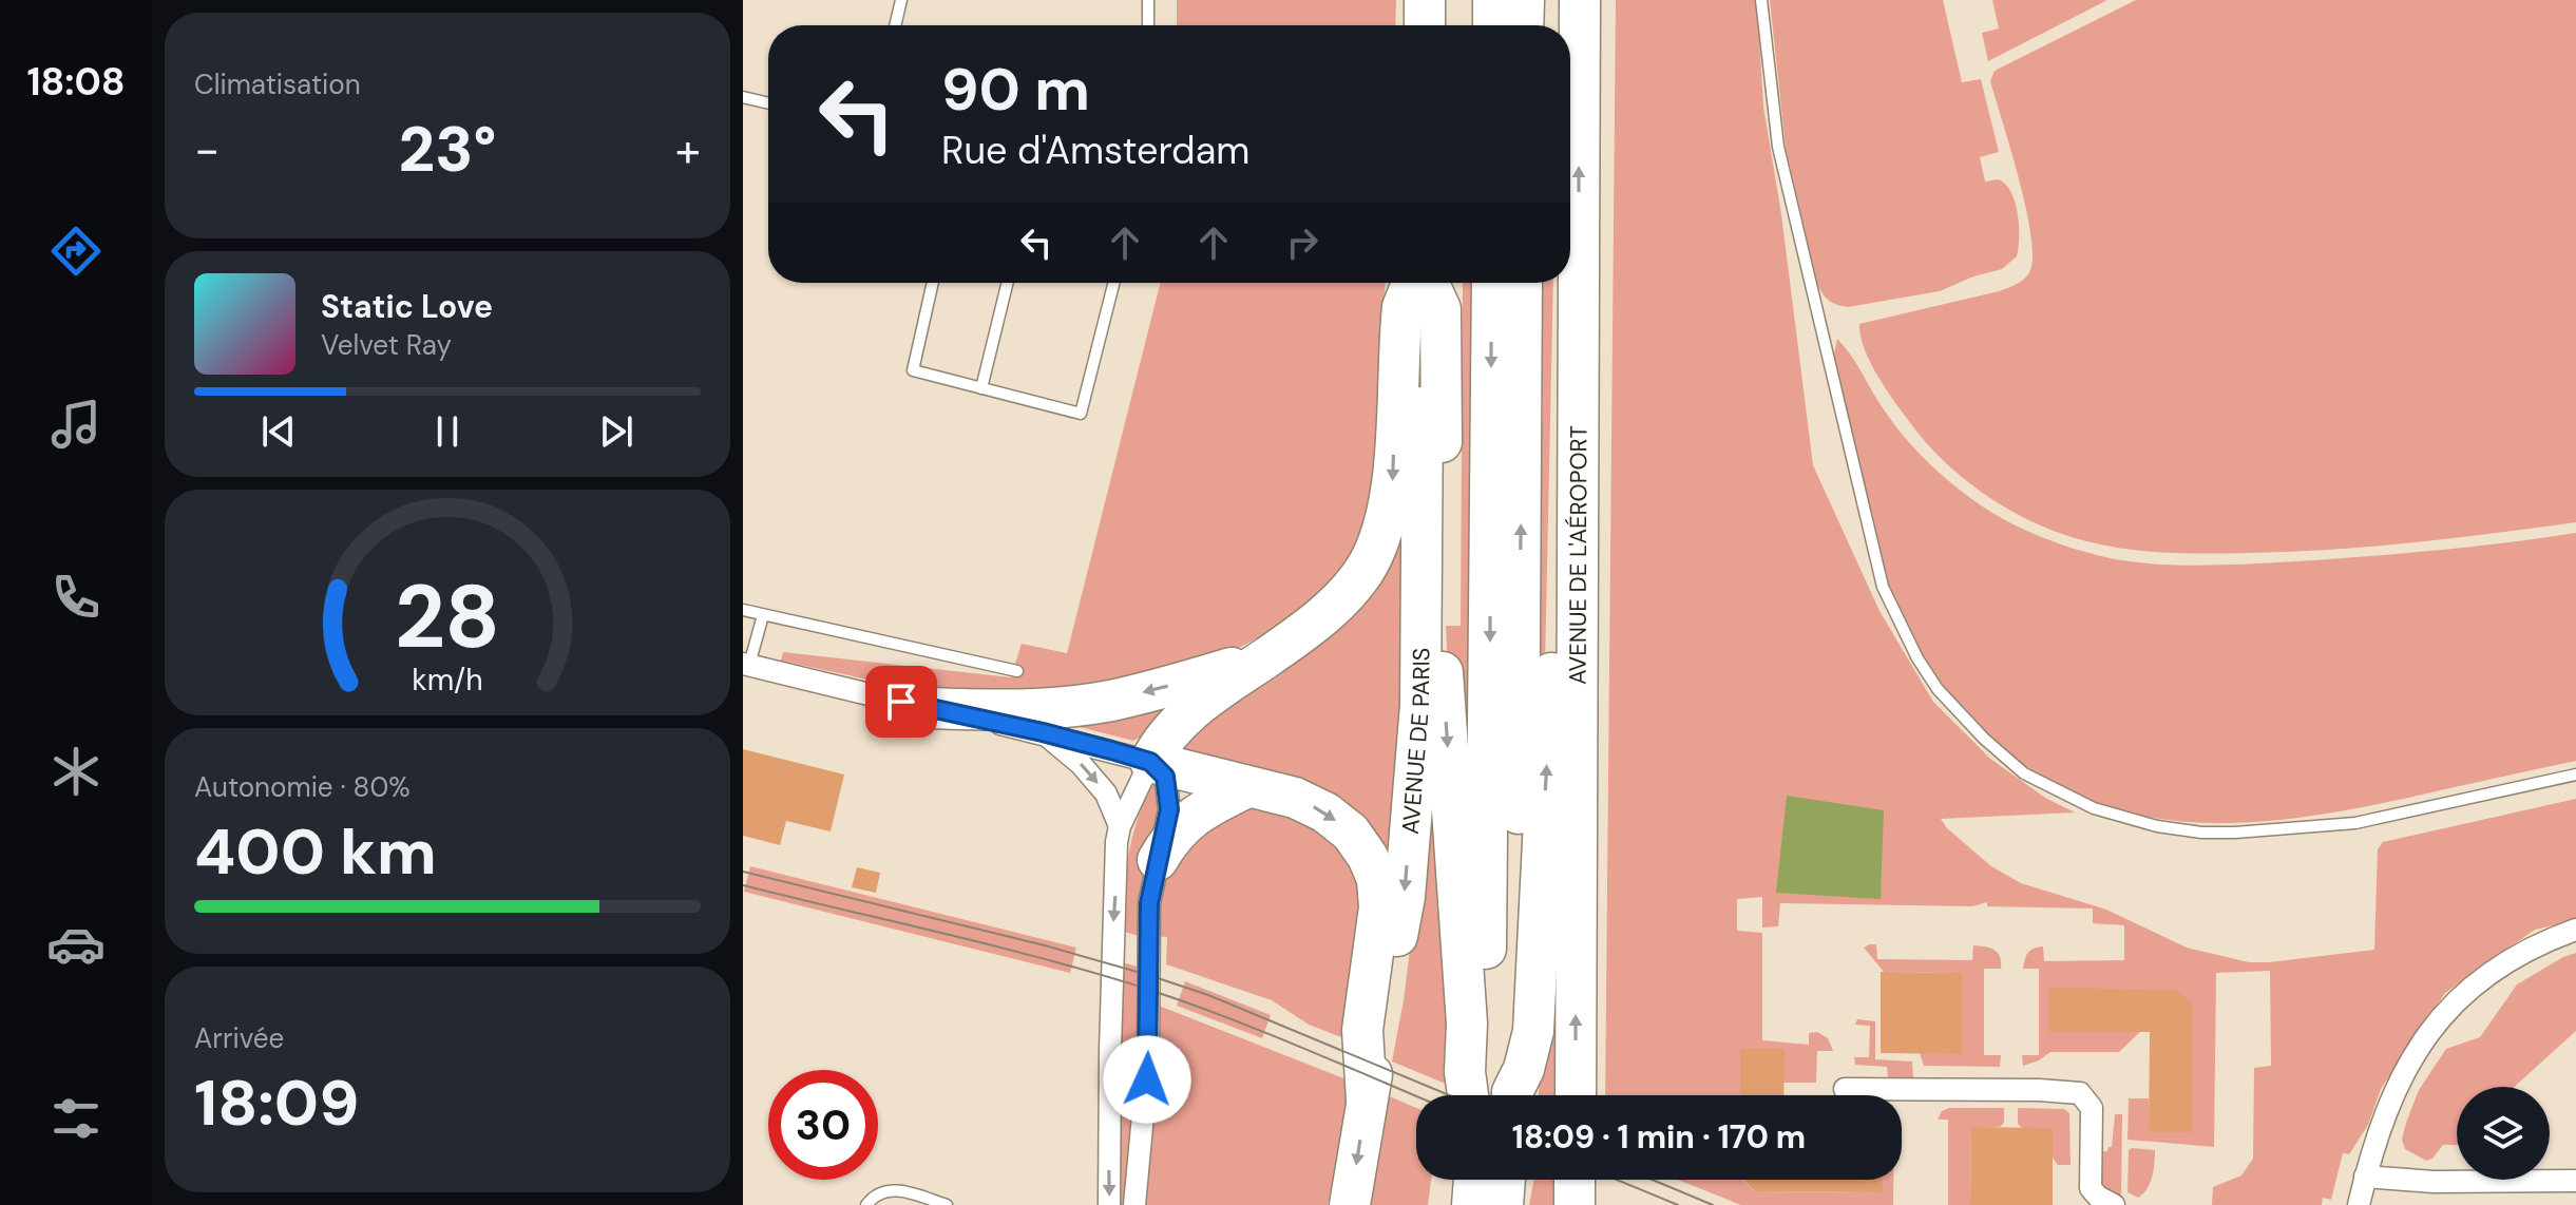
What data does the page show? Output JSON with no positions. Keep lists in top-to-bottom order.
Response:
{
  "streets": {
    "highway": ["AVENUE DE L'AÉROPORT", "AVENUE DE PARIS"]
  },
  "page": {
    "tabs": "18:08",
    "tile": [
      "Climatisation",
      ["Autonomie · 80%", "400 km"],
      ["Arrivée", "18:09"]
    ],
    "turn": ["90 m", "Rue d'Amsterdam"],
    "heat": ["−", "23°", "+"],
    "song": ["Static Love", "Velvet Ray"],
    "limit": "30",
    "trip": "18:09 · 1 min · 170 m",
    "gauge": ["28", "km/h"]
  }
}
